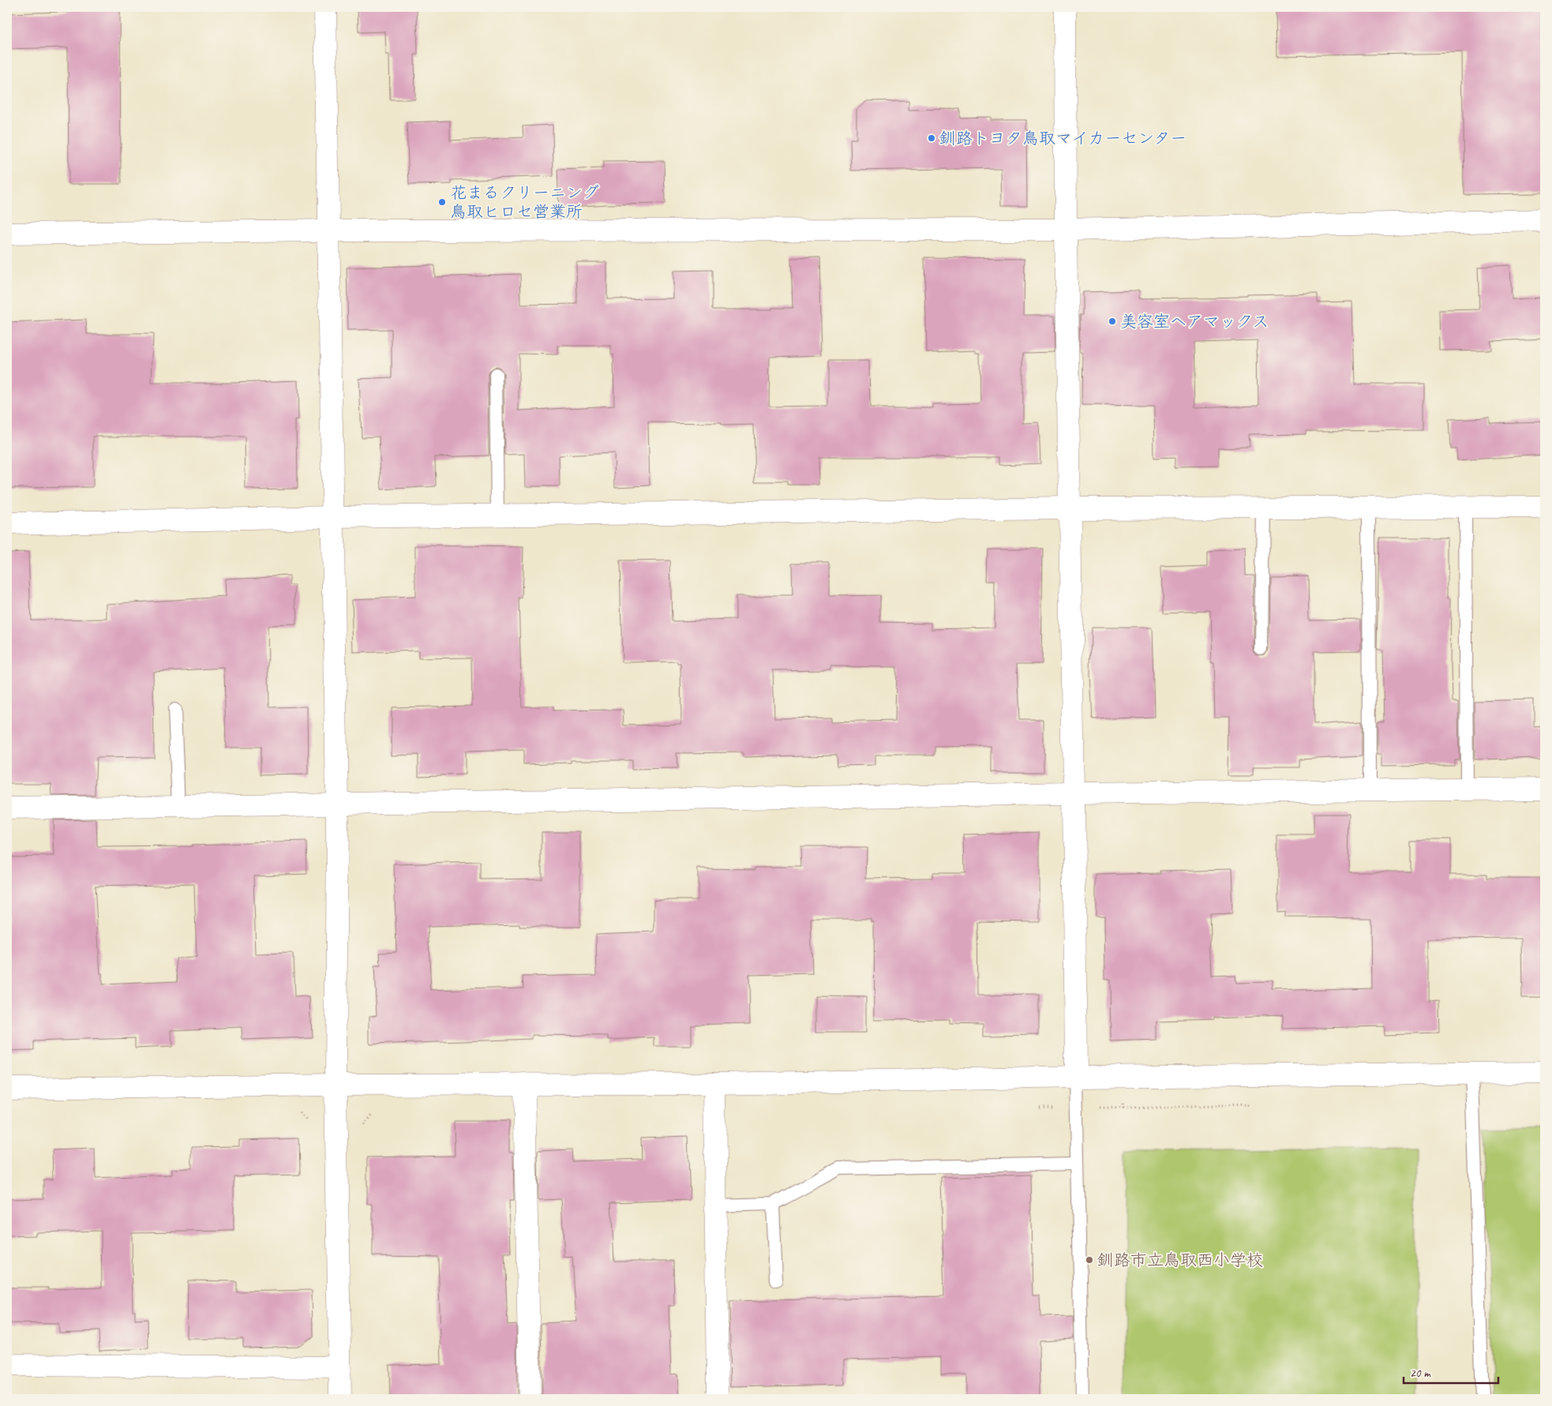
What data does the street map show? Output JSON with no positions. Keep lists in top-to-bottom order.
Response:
{
  "places": [
    "釧路トヨタ鳥取マイカーセンター",
    "花まるクリーニング 鳥取ヒロセ営業所",
    "美容室ヘアマックス",
    "釧路市立鳥取西小学校"
  ],
  "scale_bar": "20 m"
}
